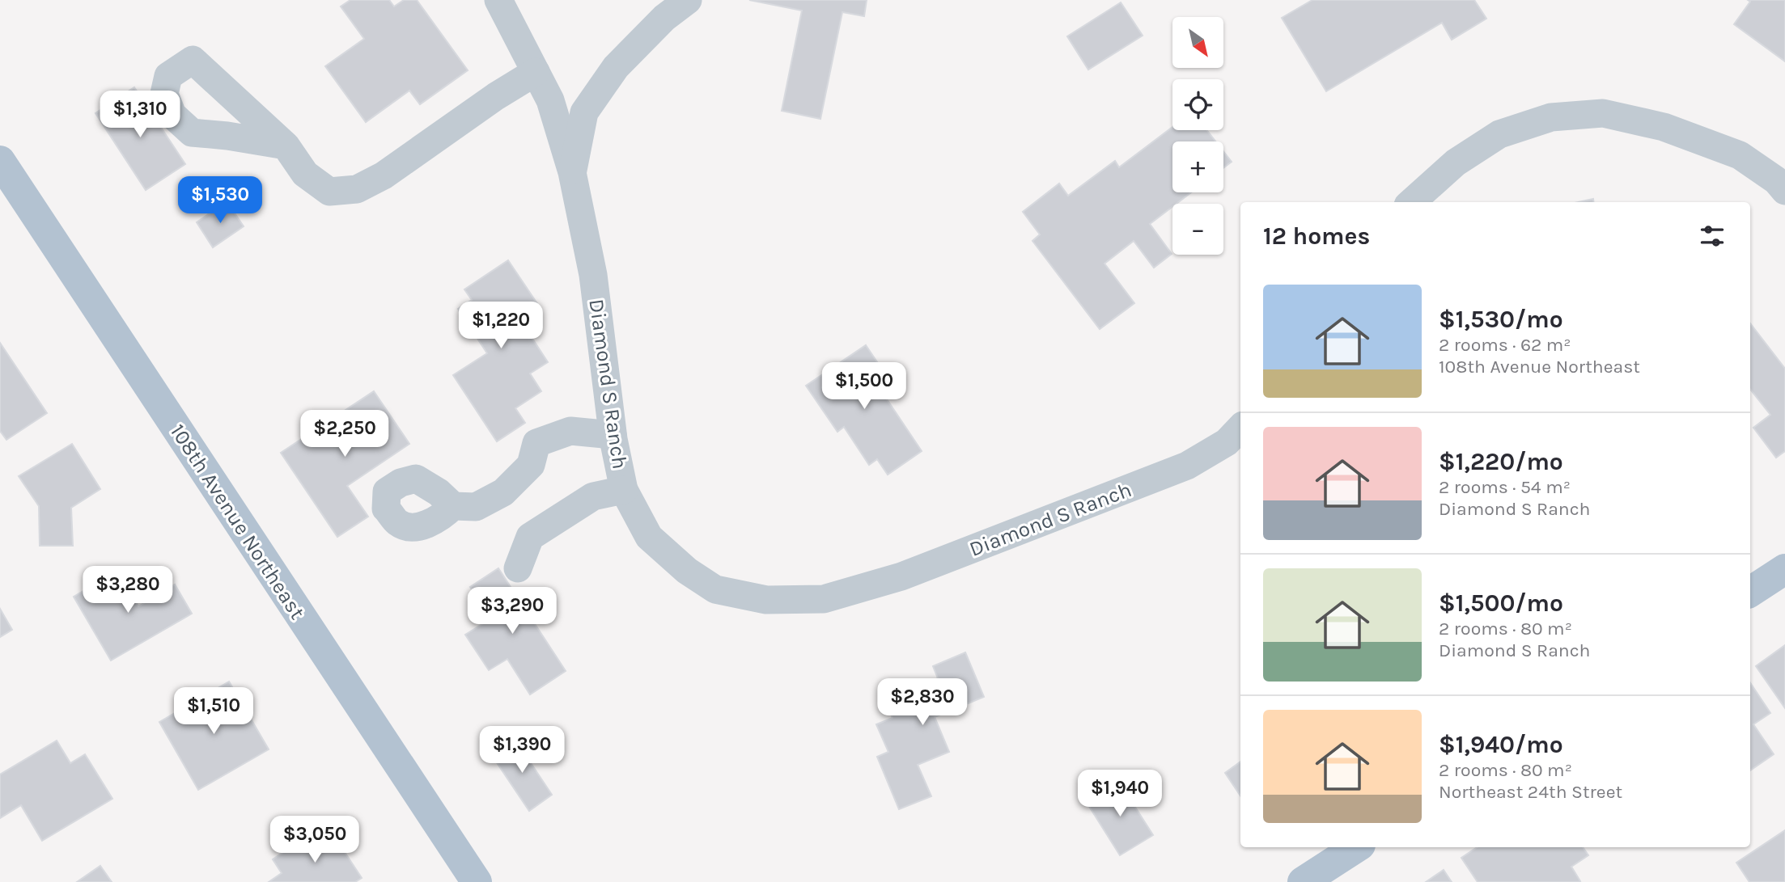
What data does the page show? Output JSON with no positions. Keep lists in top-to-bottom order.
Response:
{
  "streets": {
    "main road": ["108th Avenue Northeast"],
    "street": ["Diamond S Ranch"]
  },
  "north": "bottom right",
  "page": {
    "map_buttons": ["+", "−"],
    "price": [
      "$1,310",
      "$1,530",
      "$1,220",
      "$1,500",
      "$2,250",
      "$3,280",
      "$3,290",
      "$2,830",
      "$1,510",
      "$1,390",
      "$1,940",
      "$3,050"
    ],
    "heading": "12 homes",
    "list": [
      {
        "name": "$1,530/mo",
        "note": "2 rooms · 62 m² · 108th Avenue Northeast"
      },
      {
        "name": "$1,220/mo",
        "note": "2 rooms · 54 m² · Diamond S Ranch"
      },
      {
        "name": "$1,500/mo",
        "note": "2 rooms · 80 m² · Diamond S Ranch"
      },
      {
        "name": "$1,940/mo",
        "note": "2 rooms · 80 m² · Northeast 24th Street"
      }
    ]
  }
}
